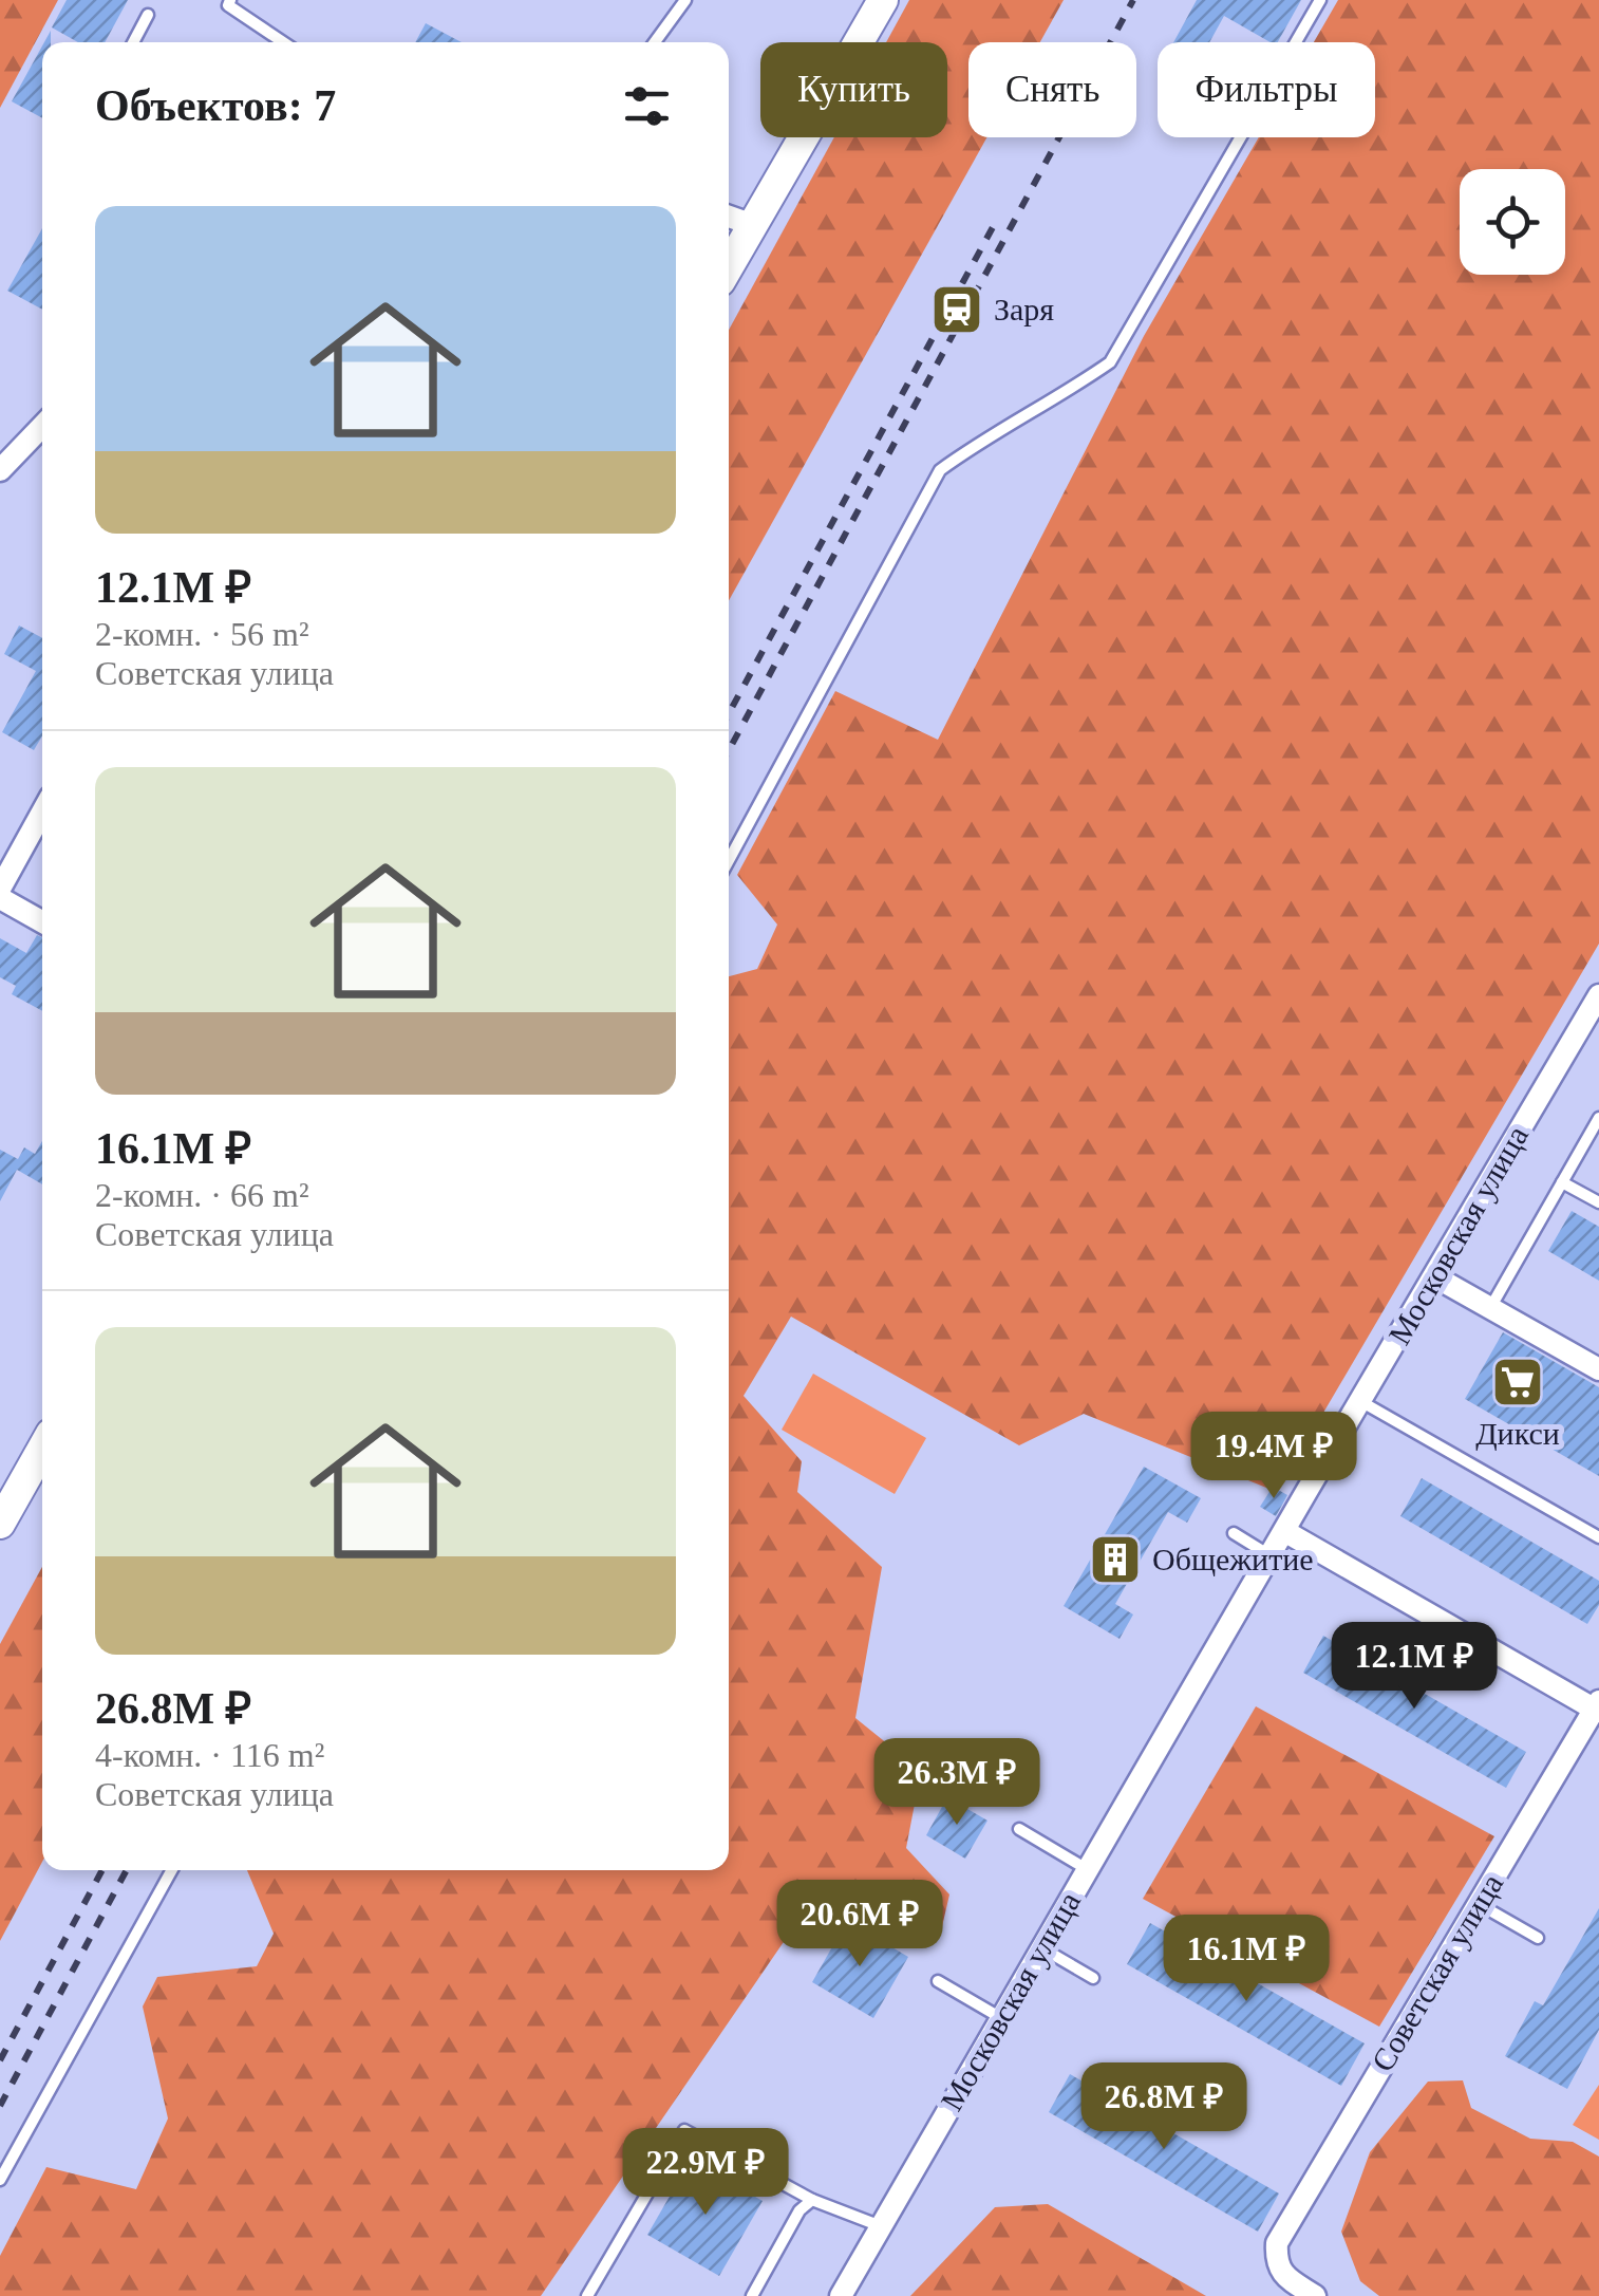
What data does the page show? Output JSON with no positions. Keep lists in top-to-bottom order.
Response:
{
  "streets": {
    "street": ["Московская улица", "Советская улица"]
  },
  "places": {
    "station": ["Заря"],
    "supermarket": ["Дикси"],
    "building": ["Общежитие"]
  },
  "page": {
    "chip": ["Купить", "Снять", "Фильтры"],
    "heading": "Объектов: 7",
    "list": [
      {
        "name": "12.1M ₽",
        "note": "2-комн. · 56 m² · Советская улица"
      },
      {
        "name": "16.1M ₽",
        "note": "2-комн. · 66 m² · Советская улица"
      },
      {
        "name": "26.8M ₽",
        "note": "4-комн. · 116 m² · Советская улица"
      }
    ],
    "price": [
      "19.4M ₽",
      "12.1M ₽",
      "26.3M ₽",
      "20.6M ₽",
      "16.1M ₽",
      "26.8M ₽",
      "22.9M ₽"
    ]
  }
}
